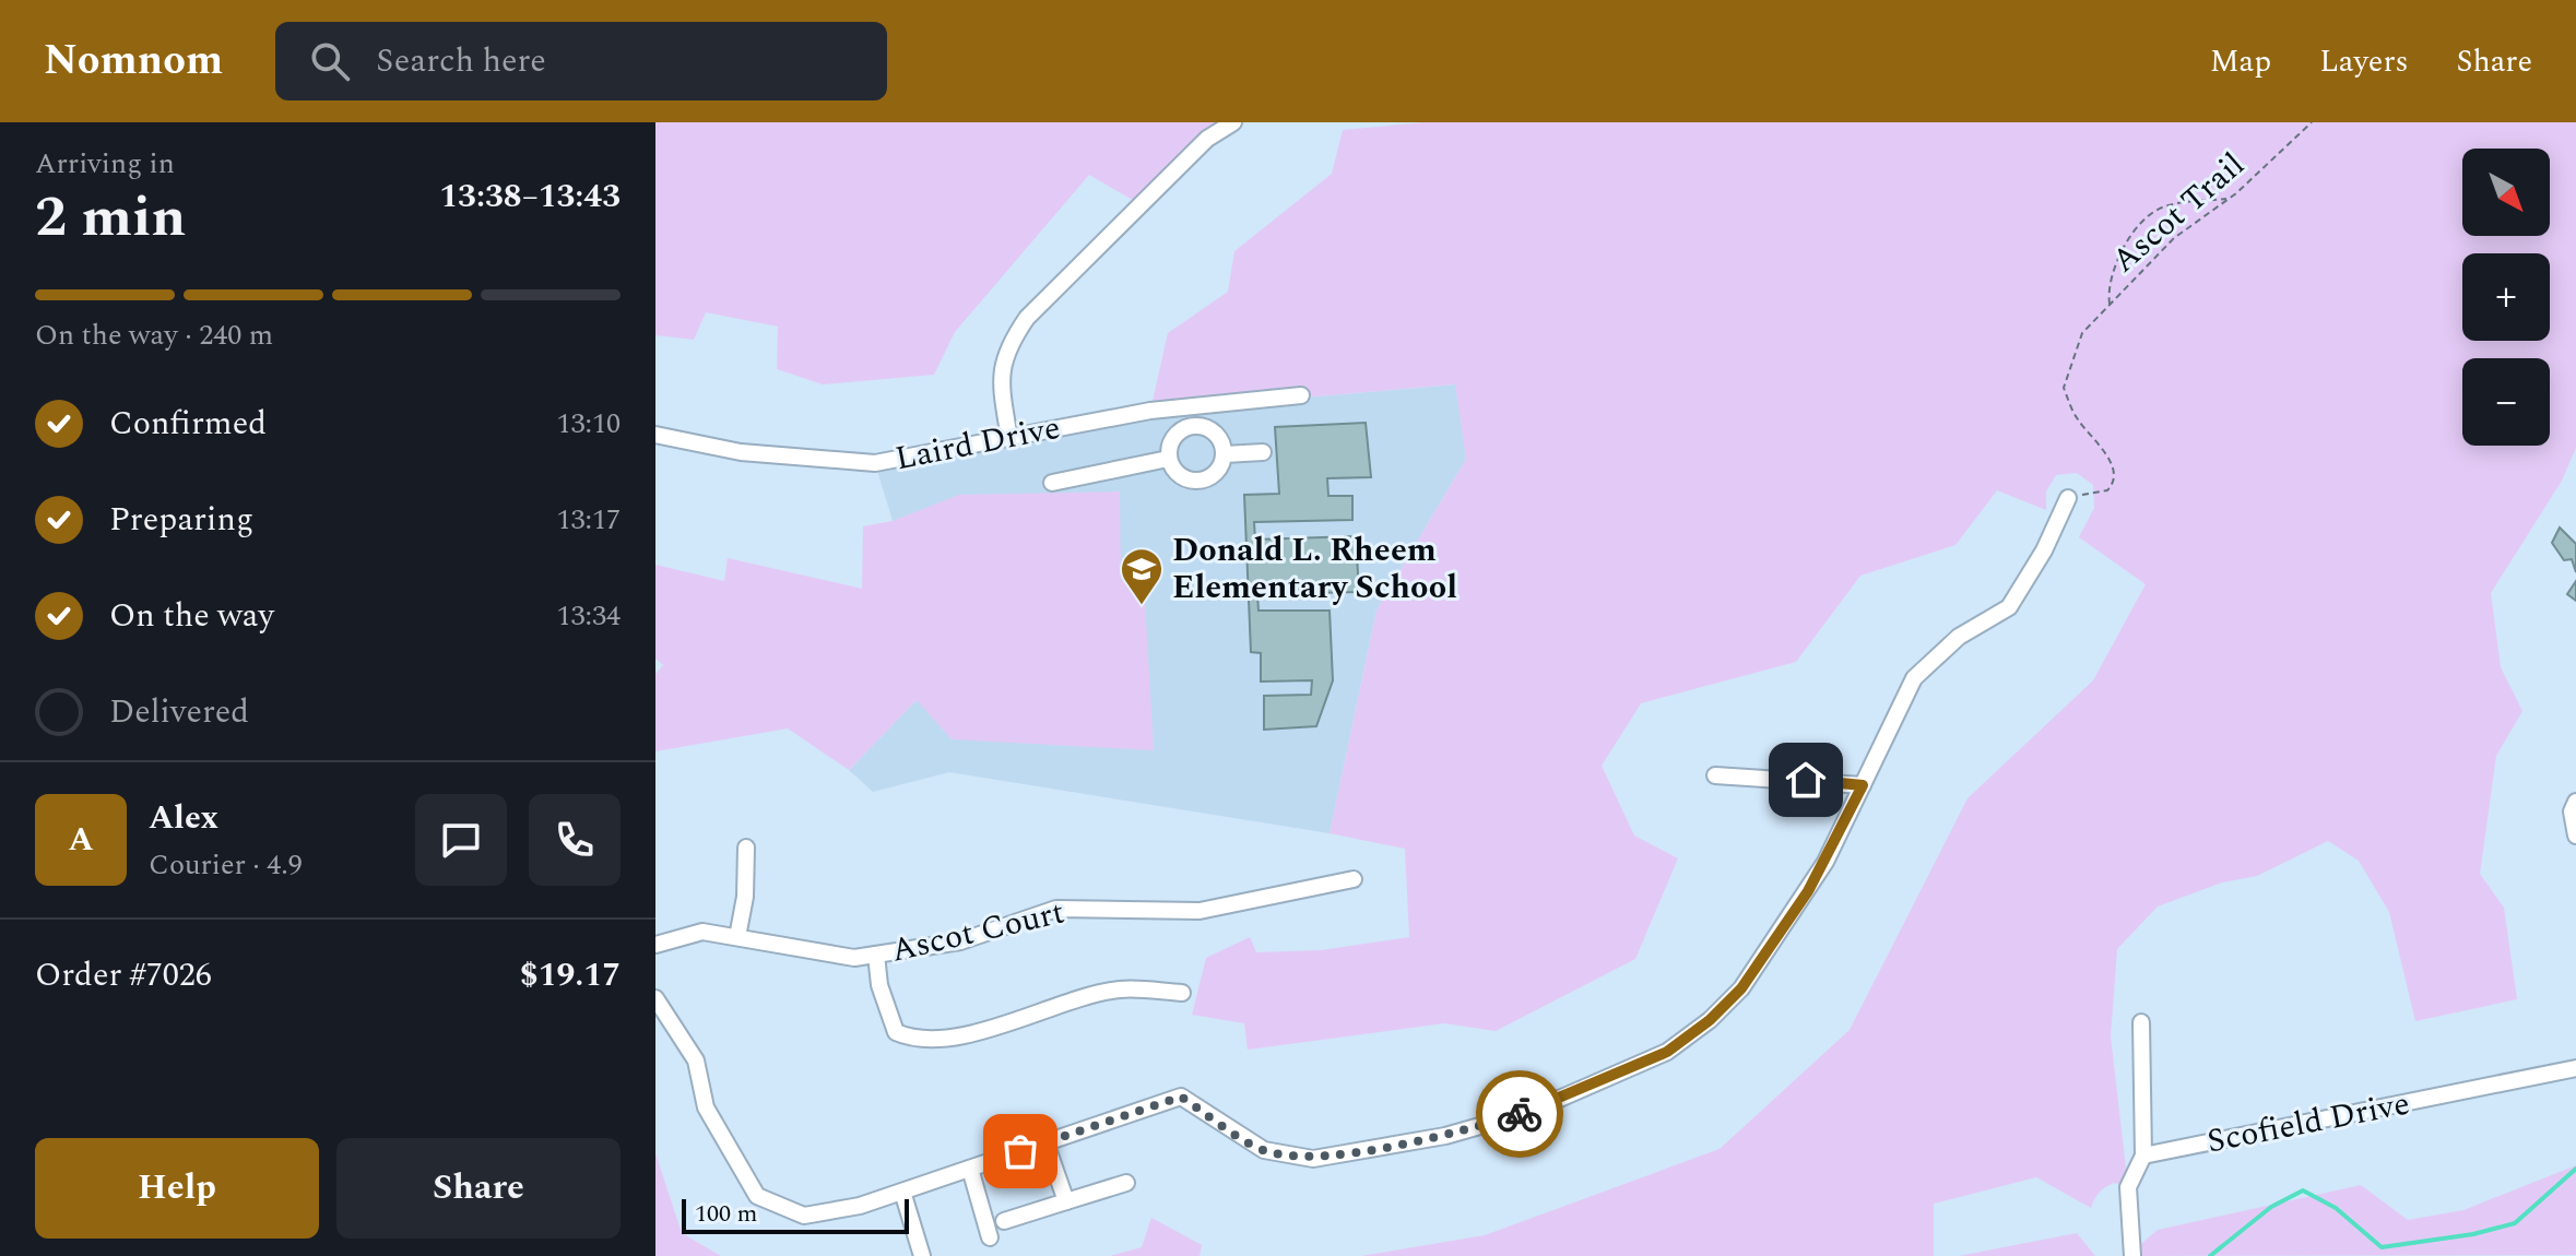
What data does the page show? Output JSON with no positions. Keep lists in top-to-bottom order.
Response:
{
  "streets": {
    "street": ["Laird Drive", "Ascot Court", "Scofield Drive"],
    "path": ["Ascot Trail"]
  },
  "places": {
    "school or university": ["Donald L. Rheem Elementary School"]
  },
  "scale_bar": "100 m",
  "north": "bottom right",
  "page": {
    "header": "Nomnom",
    "search": "Search here",
    "nav": ["Map", "Layers", "Share"],
    "heading": ["2 min", "Arriving in", "13:38–13:43"],
    "panel": [
      "Alex",
      "Courier · 4.9",
      "Order #7026",
      "$19.17"
    ],
    "map_buttons": ["+", "−"],
    "bar": "On the way · 240 m",
    "list": [
      ["Confirmed", "13:10"],
      ["Preparing", "13:17"],
      ["On the way", "13:34"],
      "Delivered"
    ],
    "round": "A",
    "buttons": ["Help", "Share"],
    "scale": "100 m"
  }
}
